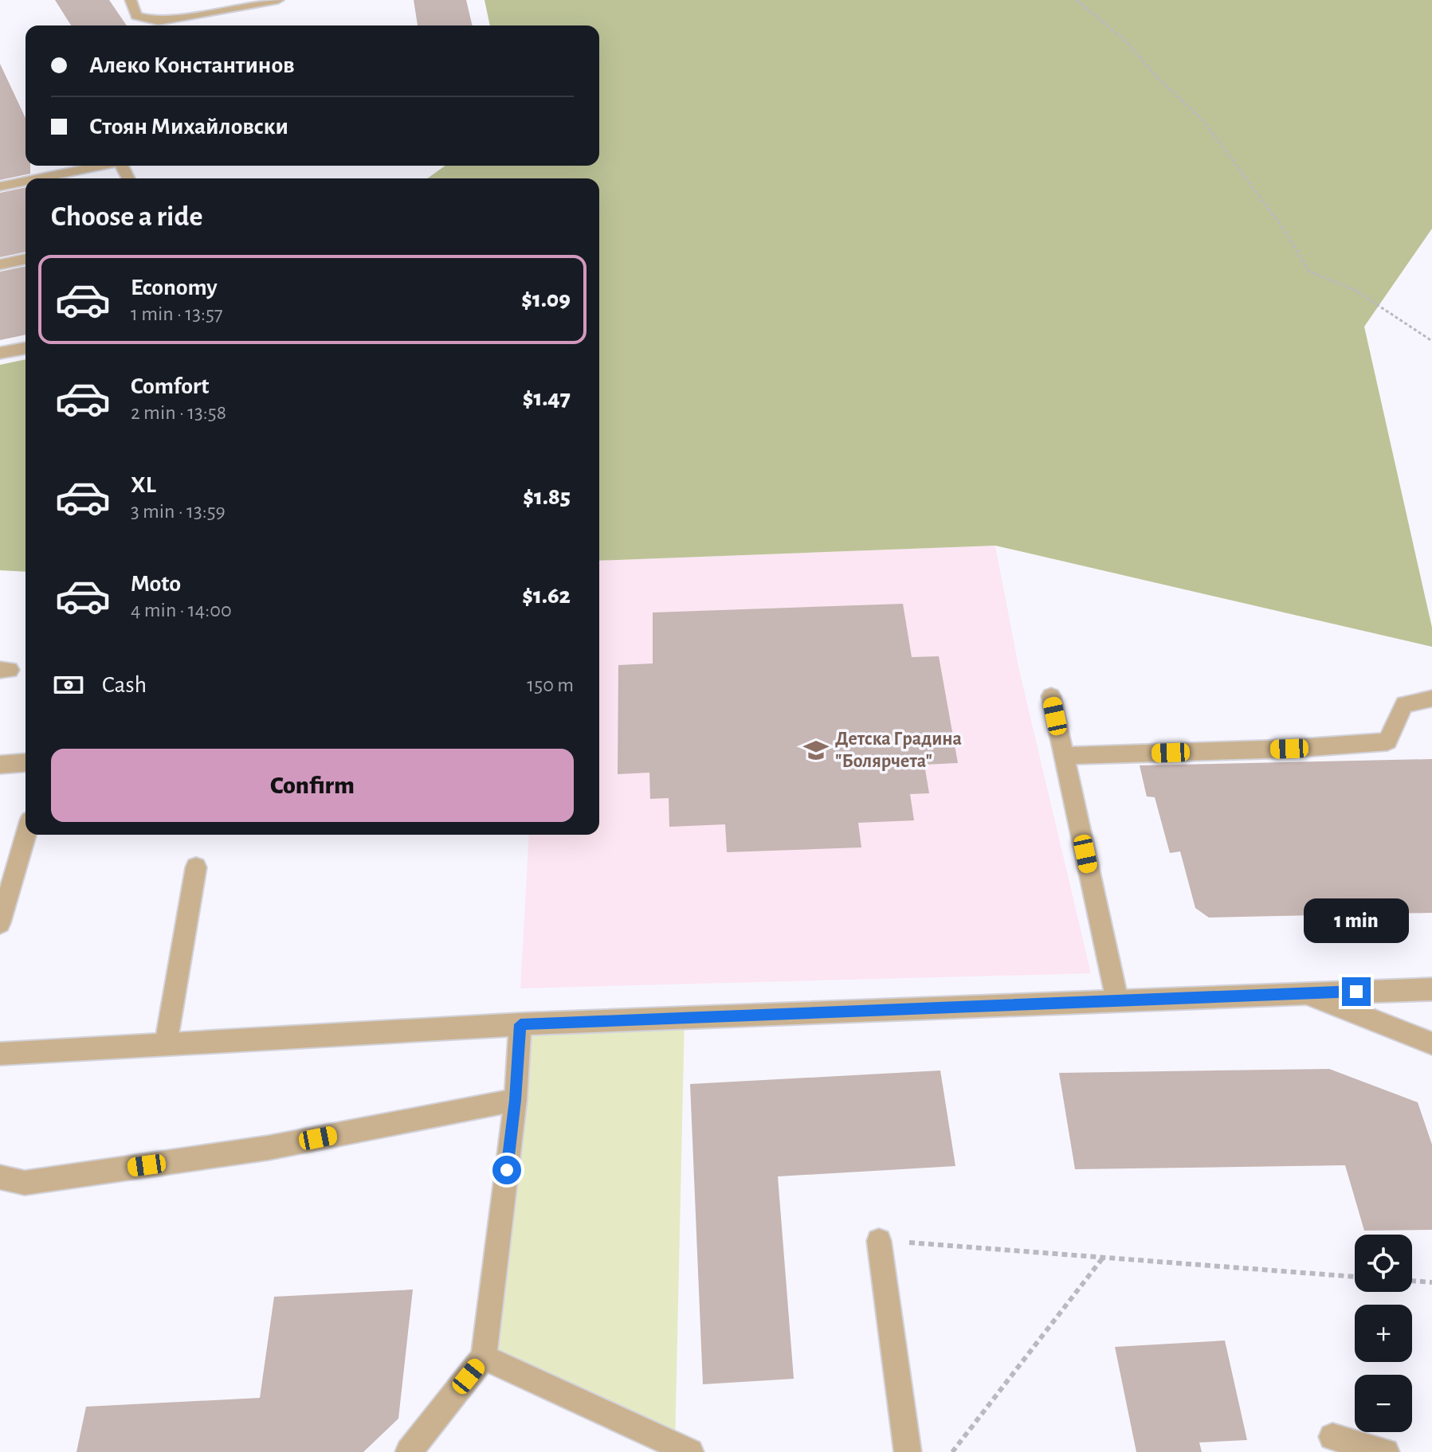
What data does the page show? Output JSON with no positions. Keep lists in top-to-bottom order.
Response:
{
  "places": {
    "school or university": ["Детска Градина \"Болярчета\""]
  },
  "page": {
    "banner": ["Алеко Константинов", "Стоян Михайловски"],
    "heading": "Choose a ride",
    "list": [
      {
        "name": "Economy",
        "note": "1 min · 13:57",
        "value": "$1.09"
      },
      {
        "name": "Comfort",
        "note": "2 min · 13:58",
        "value": "$1.47"
      },
      {
        "name": "XL",
        "note": "3 min · 13:59",
        "value": "$1.85"
      },
      {
        "name": "Moto",
        "note": "4 min · 14:00",
        "value": "$1.62"
      }
    ],
    "pay": ["Cash", "150 m"],
    "buttons": "Confirm",
    "bubble": "1 min",
    "map_buttons": ["+", "−"]
  }
}
